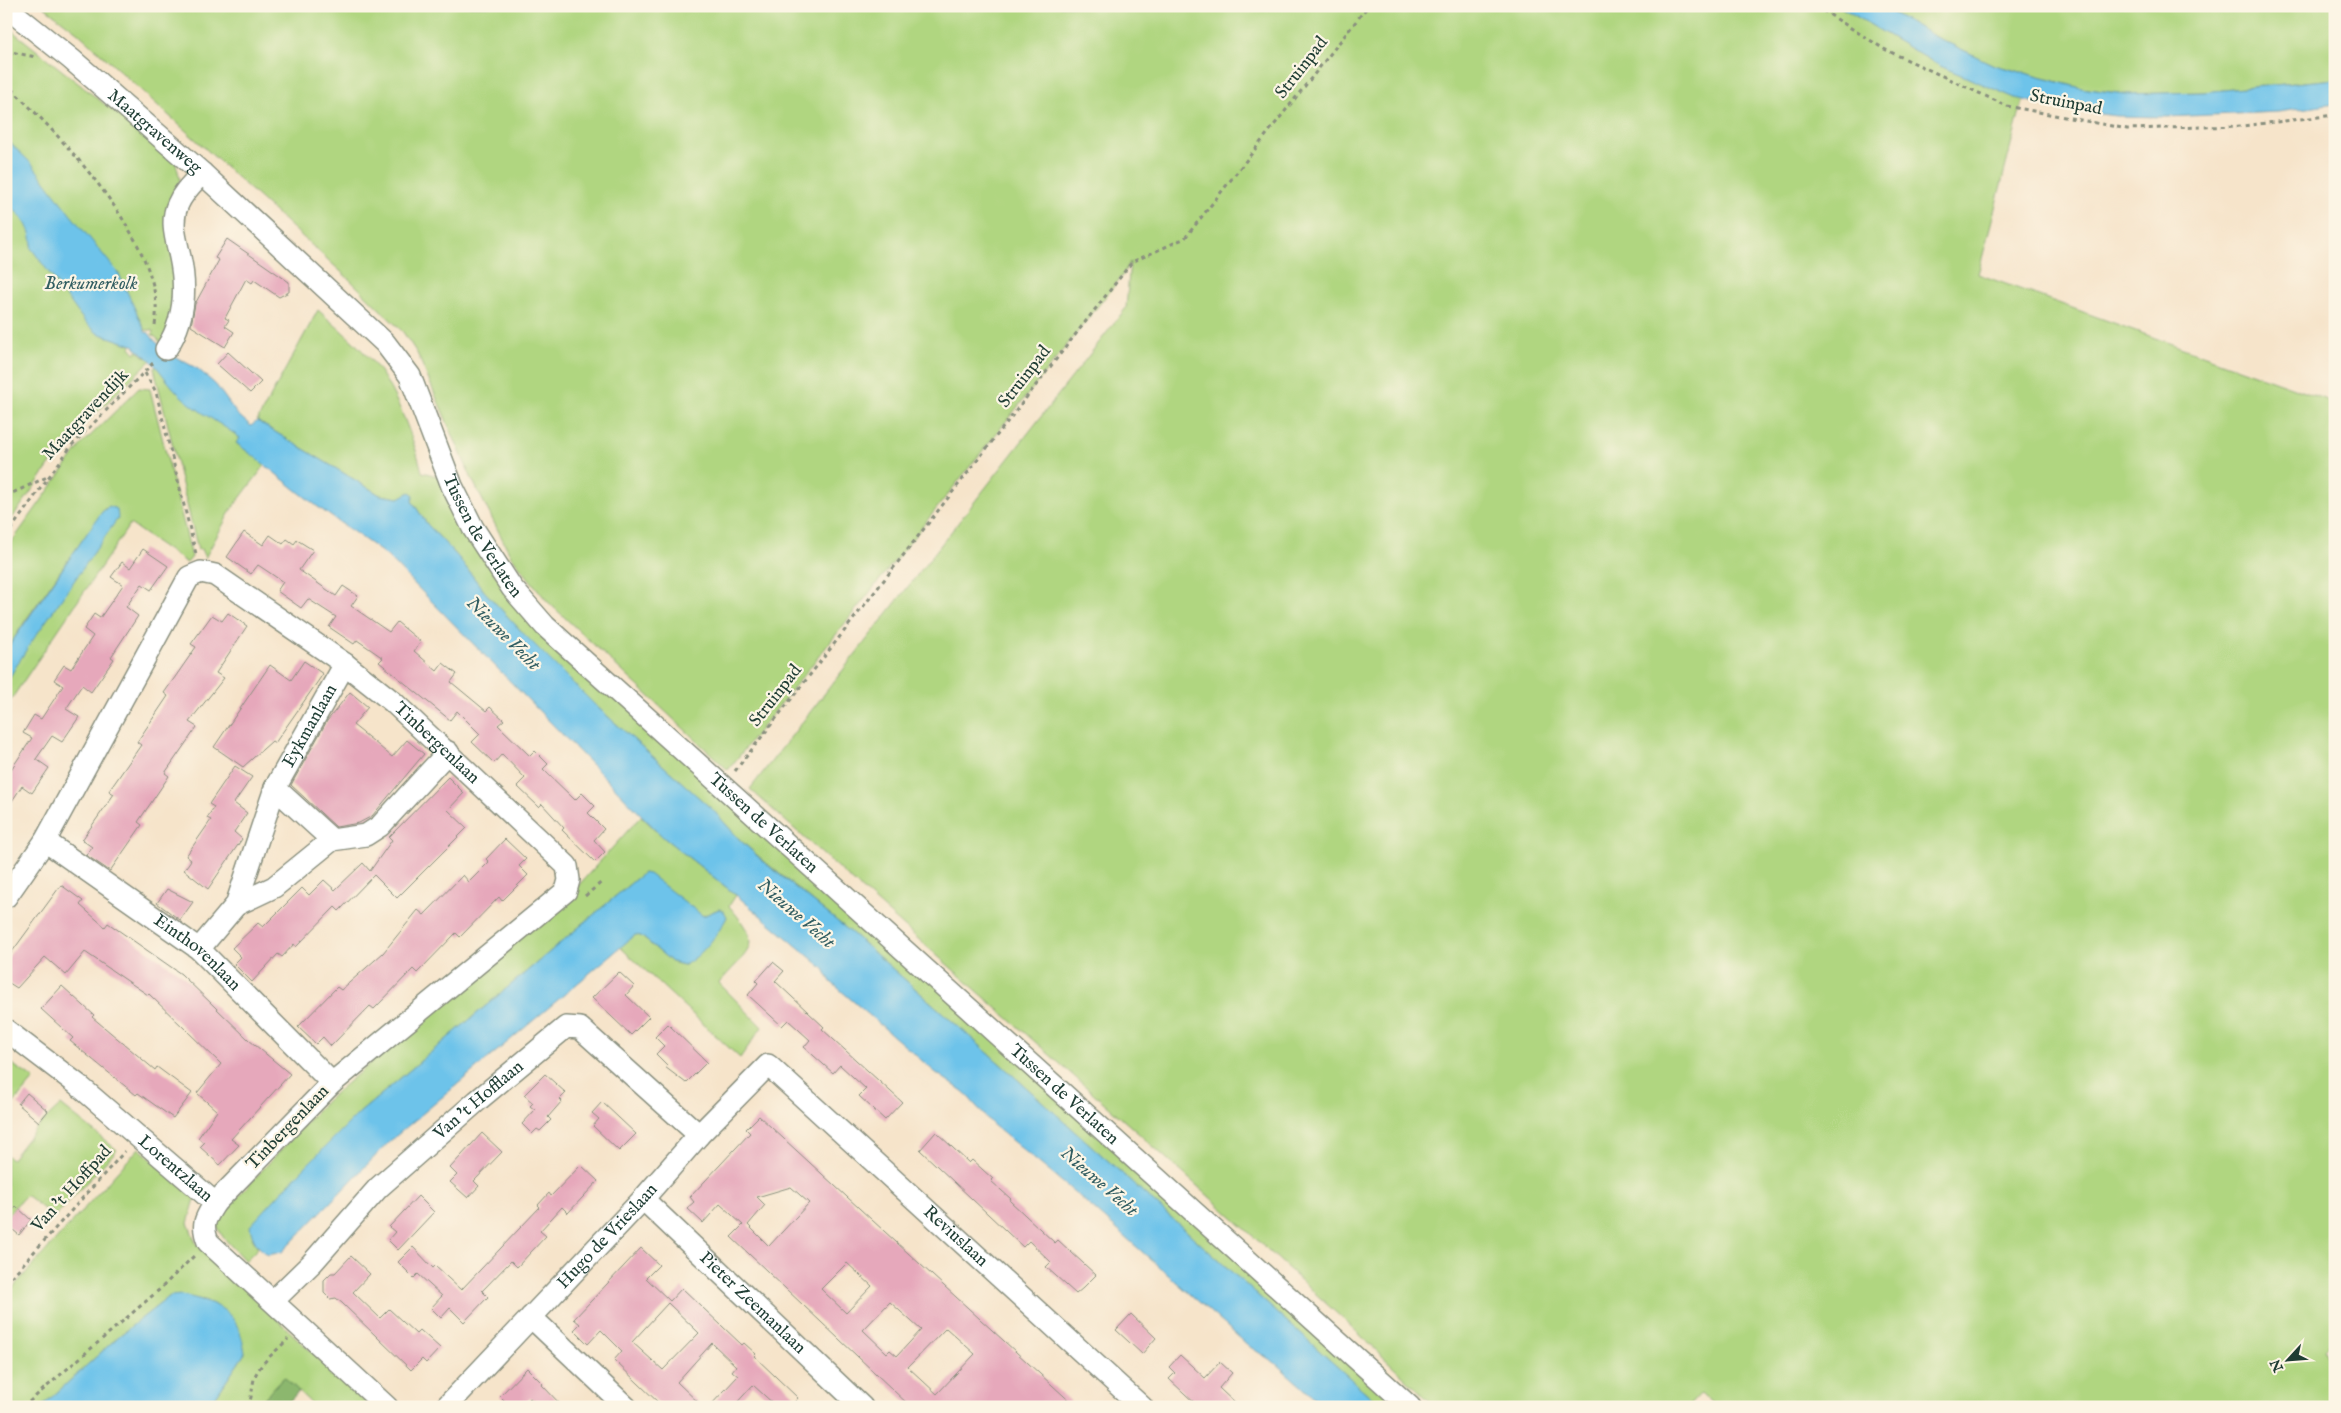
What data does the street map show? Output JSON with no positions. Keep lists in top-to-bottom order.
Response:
{
  "streets": {
    "street": [
      "Maatgravenweg",
      "Tussen de Verlaten",
      "Eykmanlaan",
      "Tinbergenlaan",
      "Einthovenlaan",
      "Van 't Hofflaan",
      "Lorentzlaan",
      "Hugo de Vrieslaan",
      "Reviuslaan",
      "Pieter Zeemanlaan"
    ],
    "path": ["Struinpad", "Maatgravendijk", "Van 't Hoffpad"]
  },
  "crossings": [
    ["Struinpad", "Tussen de Verlaten"],
    ["Maatgravenweg", "Maatgravendijk"],
    ["Maatgravenweg", "Tussen de Verlaten"],
    ["Eykmanlaan", "Tinbergenlaan"],
    ["Eykmanlaan", "Einthovenlaan"],
    ["Tinbergenlaan", "Einthovenlaan"],
    ["Tinbergenlaan", "Lorentzlaan"],
    ["Van 't Hofflaan", "Hugo de Vrieslaan"],
    ["Lorentzlaan", "Van 't Hoffpad"],
    ["Hugo de Vrieslaan", "Reviuslaan"],
    ["Hugo de Vrieslaan", "Pieter Zeemanlaan"]
  ],
  "water": ["Berkumerkolk", "Nieuwe Vecht"],
  "north": "bottom left"
}
